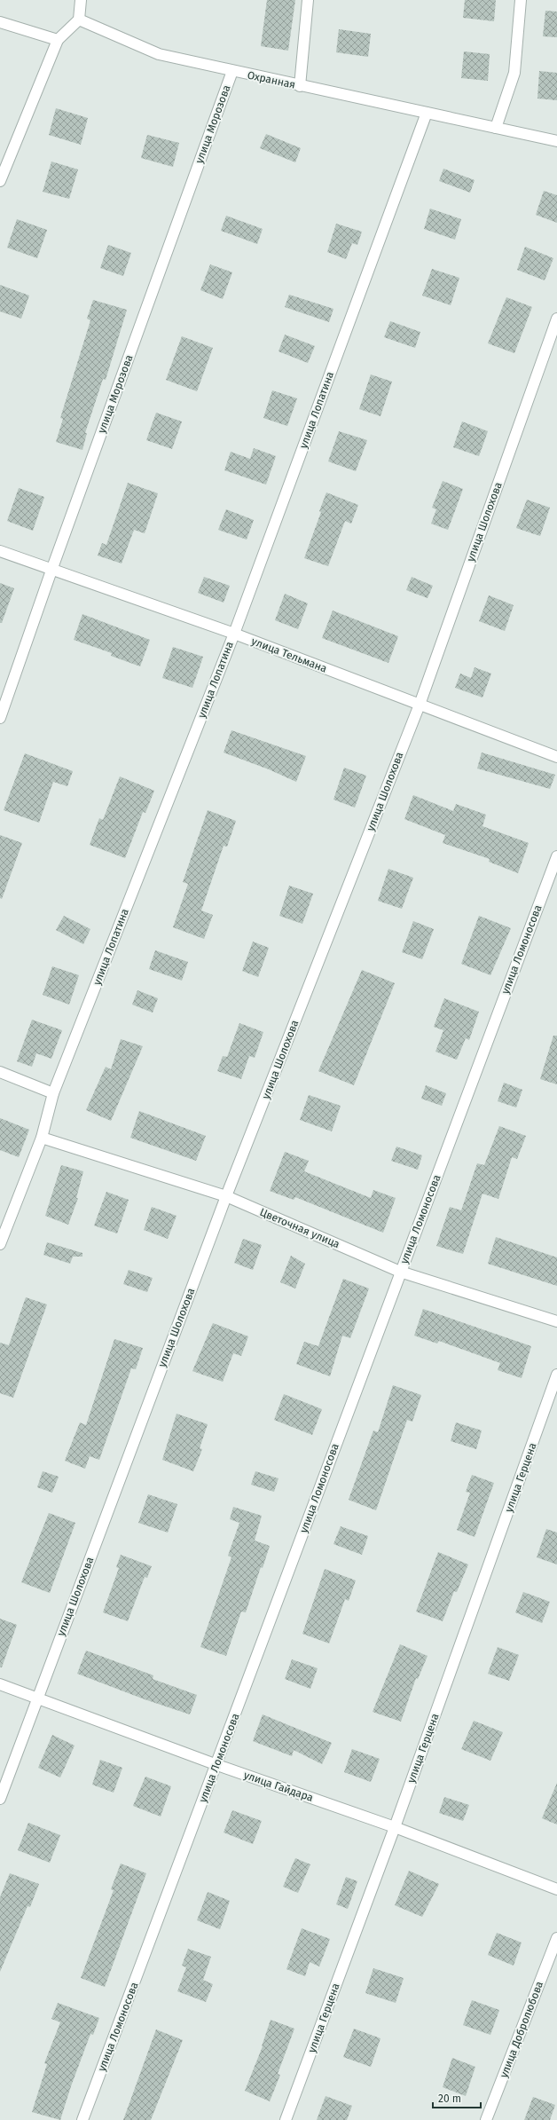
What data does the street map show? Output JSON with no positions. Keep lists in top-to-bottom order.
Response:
{
  "streets": {
    "street": [
      "Охранная",
      "улица Морозова",
      "улица Лопатина",
      "улица Шолохова",
      "улица Тельмана",
      "улица Ломоносова",
      "Цветочная улица",
      "улица Герцена",
      "улица Гайдара",
      "улица Добролюбова"
    ]
  },
  "crossings": [
    ["Охранная", "улица Морозова"],
    ["Охранная", "улица Лопатина"],
    ["улица Морозова", "улица Тельмана"],
    ["улица Лопатина", "улица Тельмана"],
    ["улица Лопатина", "Цветочная улица"],
    ["улица Шолохова", "улица Тельмана"],
    ["улица Шолохова", "Цветочная улица"],
    ["улица Шолохова", "улица Гайдара"],
    ["улица Ломоносова", "Цветочная улица"],
    ["улица Ломоносова", "улица Гайдара"],
    ["улица Герцена", "улица Гайдара"]
  ],
  "scale_bar": "20 m"
}
